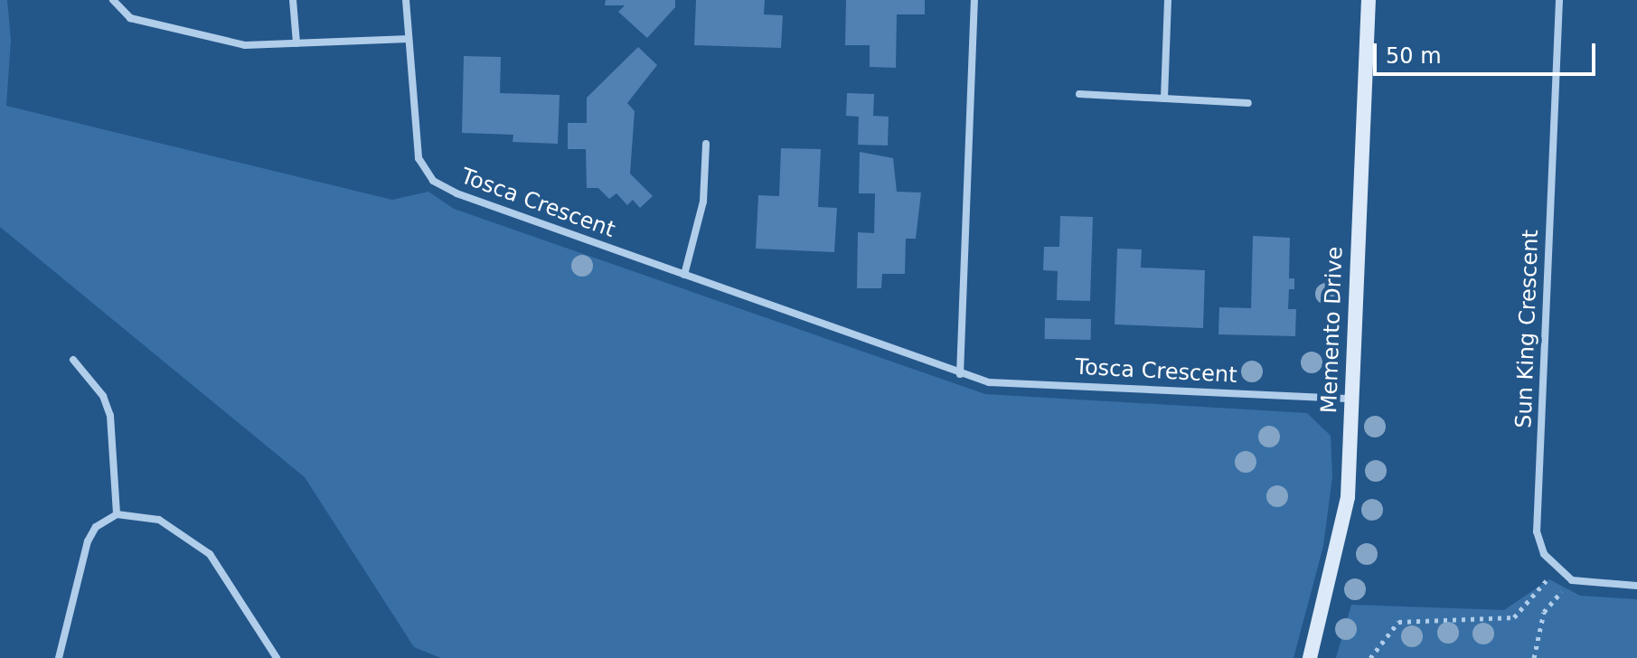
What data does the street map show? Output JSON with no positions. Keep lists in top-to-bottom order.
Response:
{
  "streets": {
    "street": ["Tosca Crescent", "Sun King Crescent", "Memento Drive"]
  },
  "crossings": [
    ["Tosca Crescent", "Memento Drive"]
  ],
  "scale_bar": "50 m"
}
